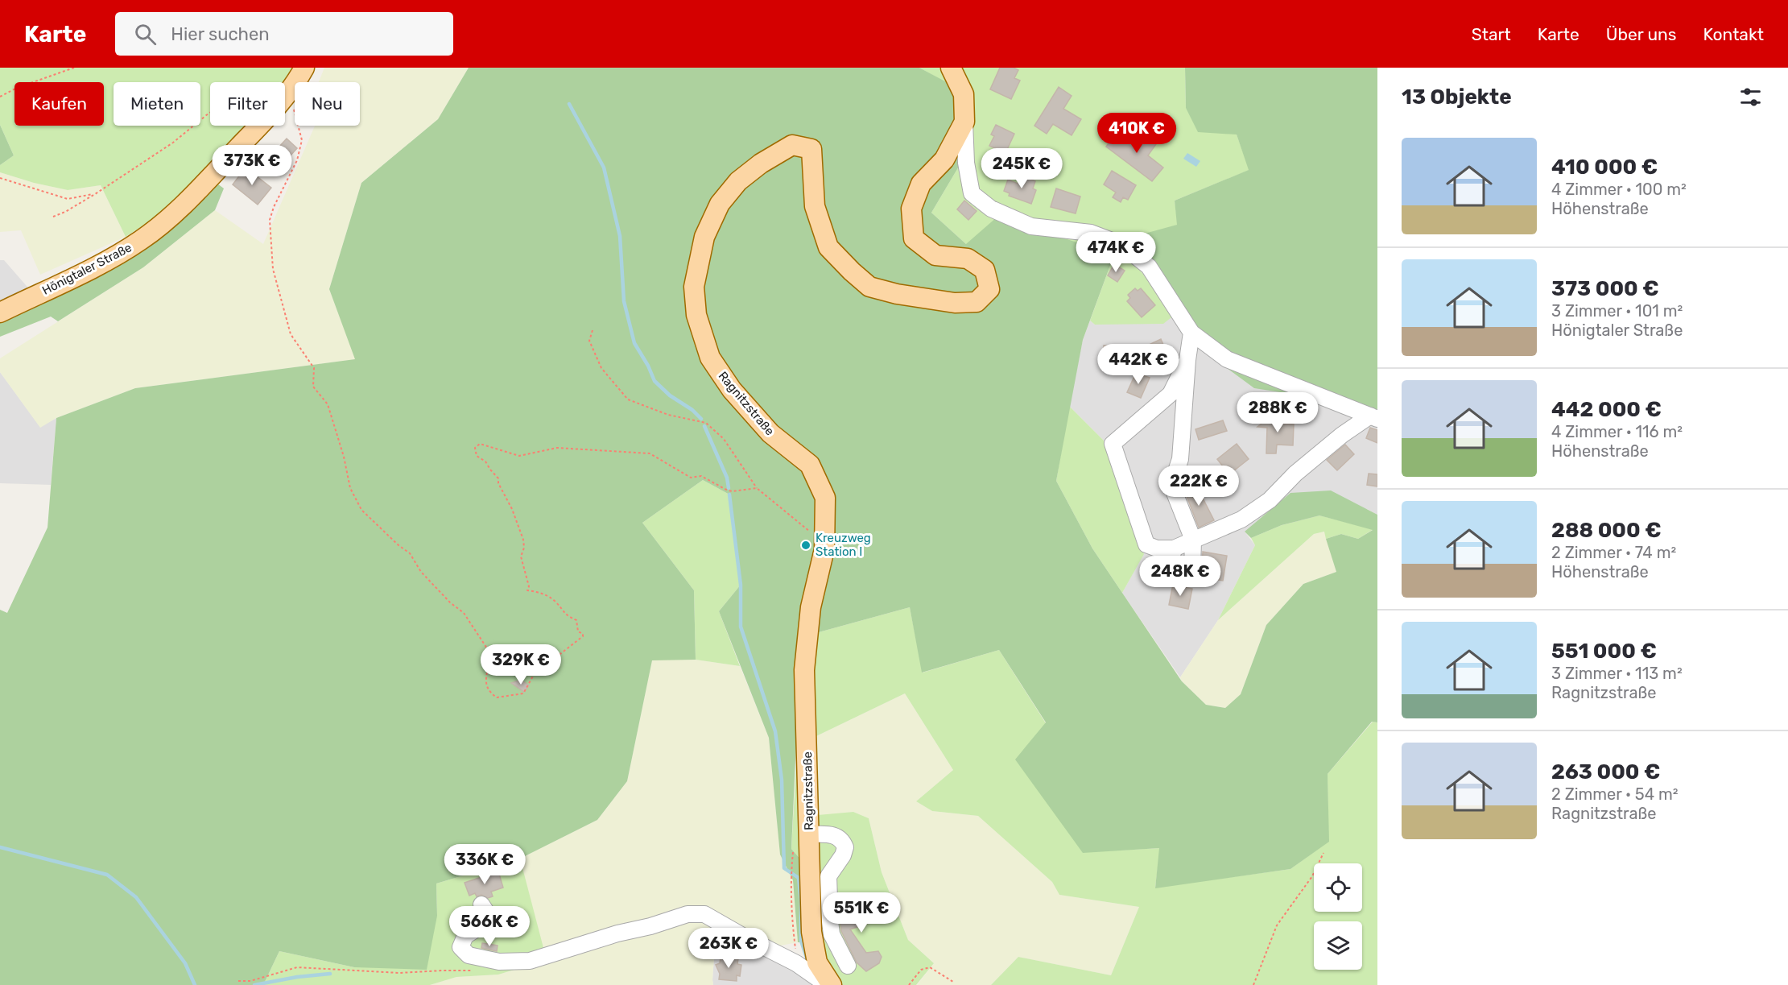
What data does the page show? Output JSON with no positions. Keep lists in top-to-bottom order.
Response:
{
  "streets": {
    "main road": ["Hönigtaler Straße", "Ragnitzstraße"]
  },
  "places": ["Kreuzweg Station I"],
  "page": {
    "header": "Karte",
    "search": "Hier suchen",
    "nav": [
      "Start",
      "Karte",
      "Über uns",
      "Kontakt"
    ],
    "heading": "13 Objekte",
    "chip": [
      "Kaufen",
      "Mieten",
      "Filter",
      "Neu"
    ],
    "price": [
      "410K €",
      "373K €",
      "245K €",
      "474K €",
      "442K €",
      "288K €",
      "222K €",
      "248K €",
      "329K €",
      "336K €",
      "551K €",
      "566K €",
      "263K €"
    ],
    "list": [
      {
        "name": "410 000 €",
        "note": "4 Zimmer · 100 m² · Höhenstraße"
      },
      {
        "name": "373 000 €",
        "note": "3 Zimmer · 101 m² · Hönigtaler Straße"
      },
      {
        "name": "442 000 €",
        "note": "4 Zimmer · 116 m² · Höhenstraße"
      },
      {
        "name": "288 000 €",
        "note": "2 Zimmer · 74 m² · Höhenstraße"
      },
      {
        "name": "551 000 €",
        "note": "3 Zimmer · 113 m² · Ragnitzstraße"
      },
      {
        "name": "263 000 €",
        "note": "2 Zimmer · 54 m² · Ragnitzstraße"
      }
    ]
  }
}
